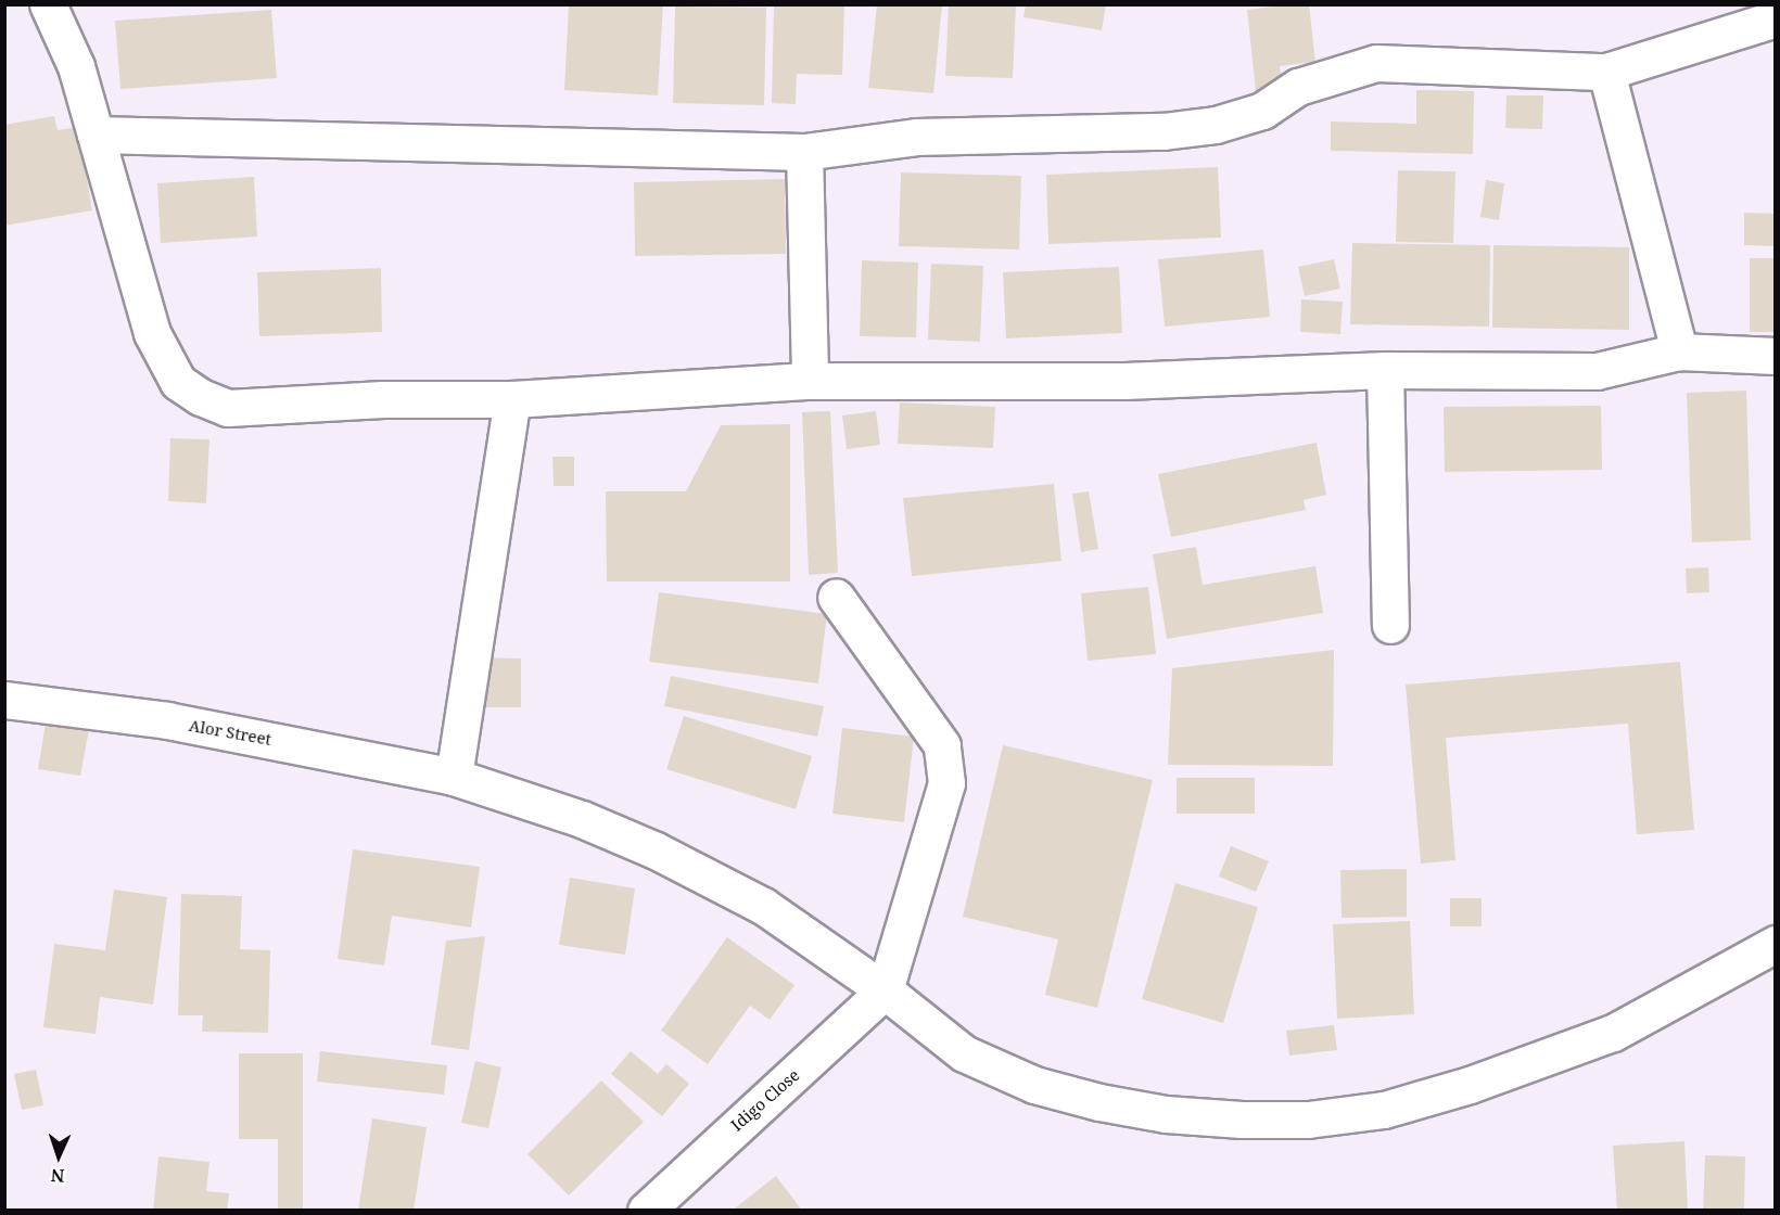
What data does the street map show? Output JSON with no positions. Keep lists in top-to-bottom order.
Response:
{
  "streets": {
    "street": ["Alor Street", "Idigo Close"]
  },
  "crossings": [
    ["Alor Street", "Idigo Close"]
  ],
  "north": "bottom"
}
